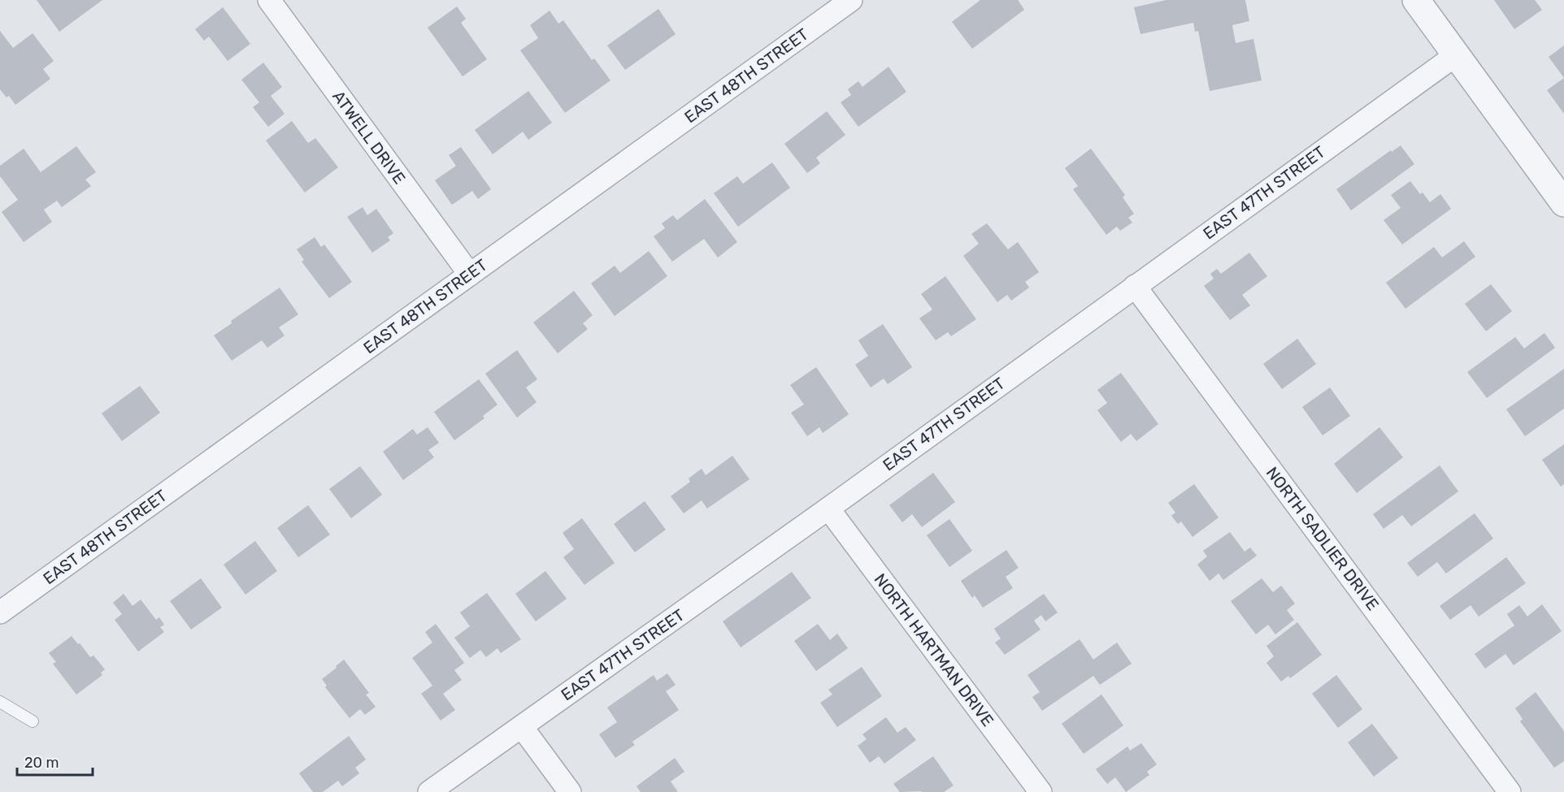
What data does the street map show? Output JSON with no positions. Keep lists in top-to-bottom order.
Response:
{
  "streets": {
    "street": [
      "EAST 48TH STREET",
      "ATWELL DRIVE",
      "EAST 47TH STREET",
      "NORTH SADLIER DRIVE",
      "NORTH HARTMAN DRIVE"
    ]
  },
  "crossings": [
    ["EAST 48TH STREET", "ATWELL DRIVE"],
    ["EAST 47TH STREET", "NORTH SADLIER DRIVE"],
    ["EAST 47TH STREET", "NORTH HARTMAN DRIVE"]
  ],
  "scale_bar": "20 m"
}
